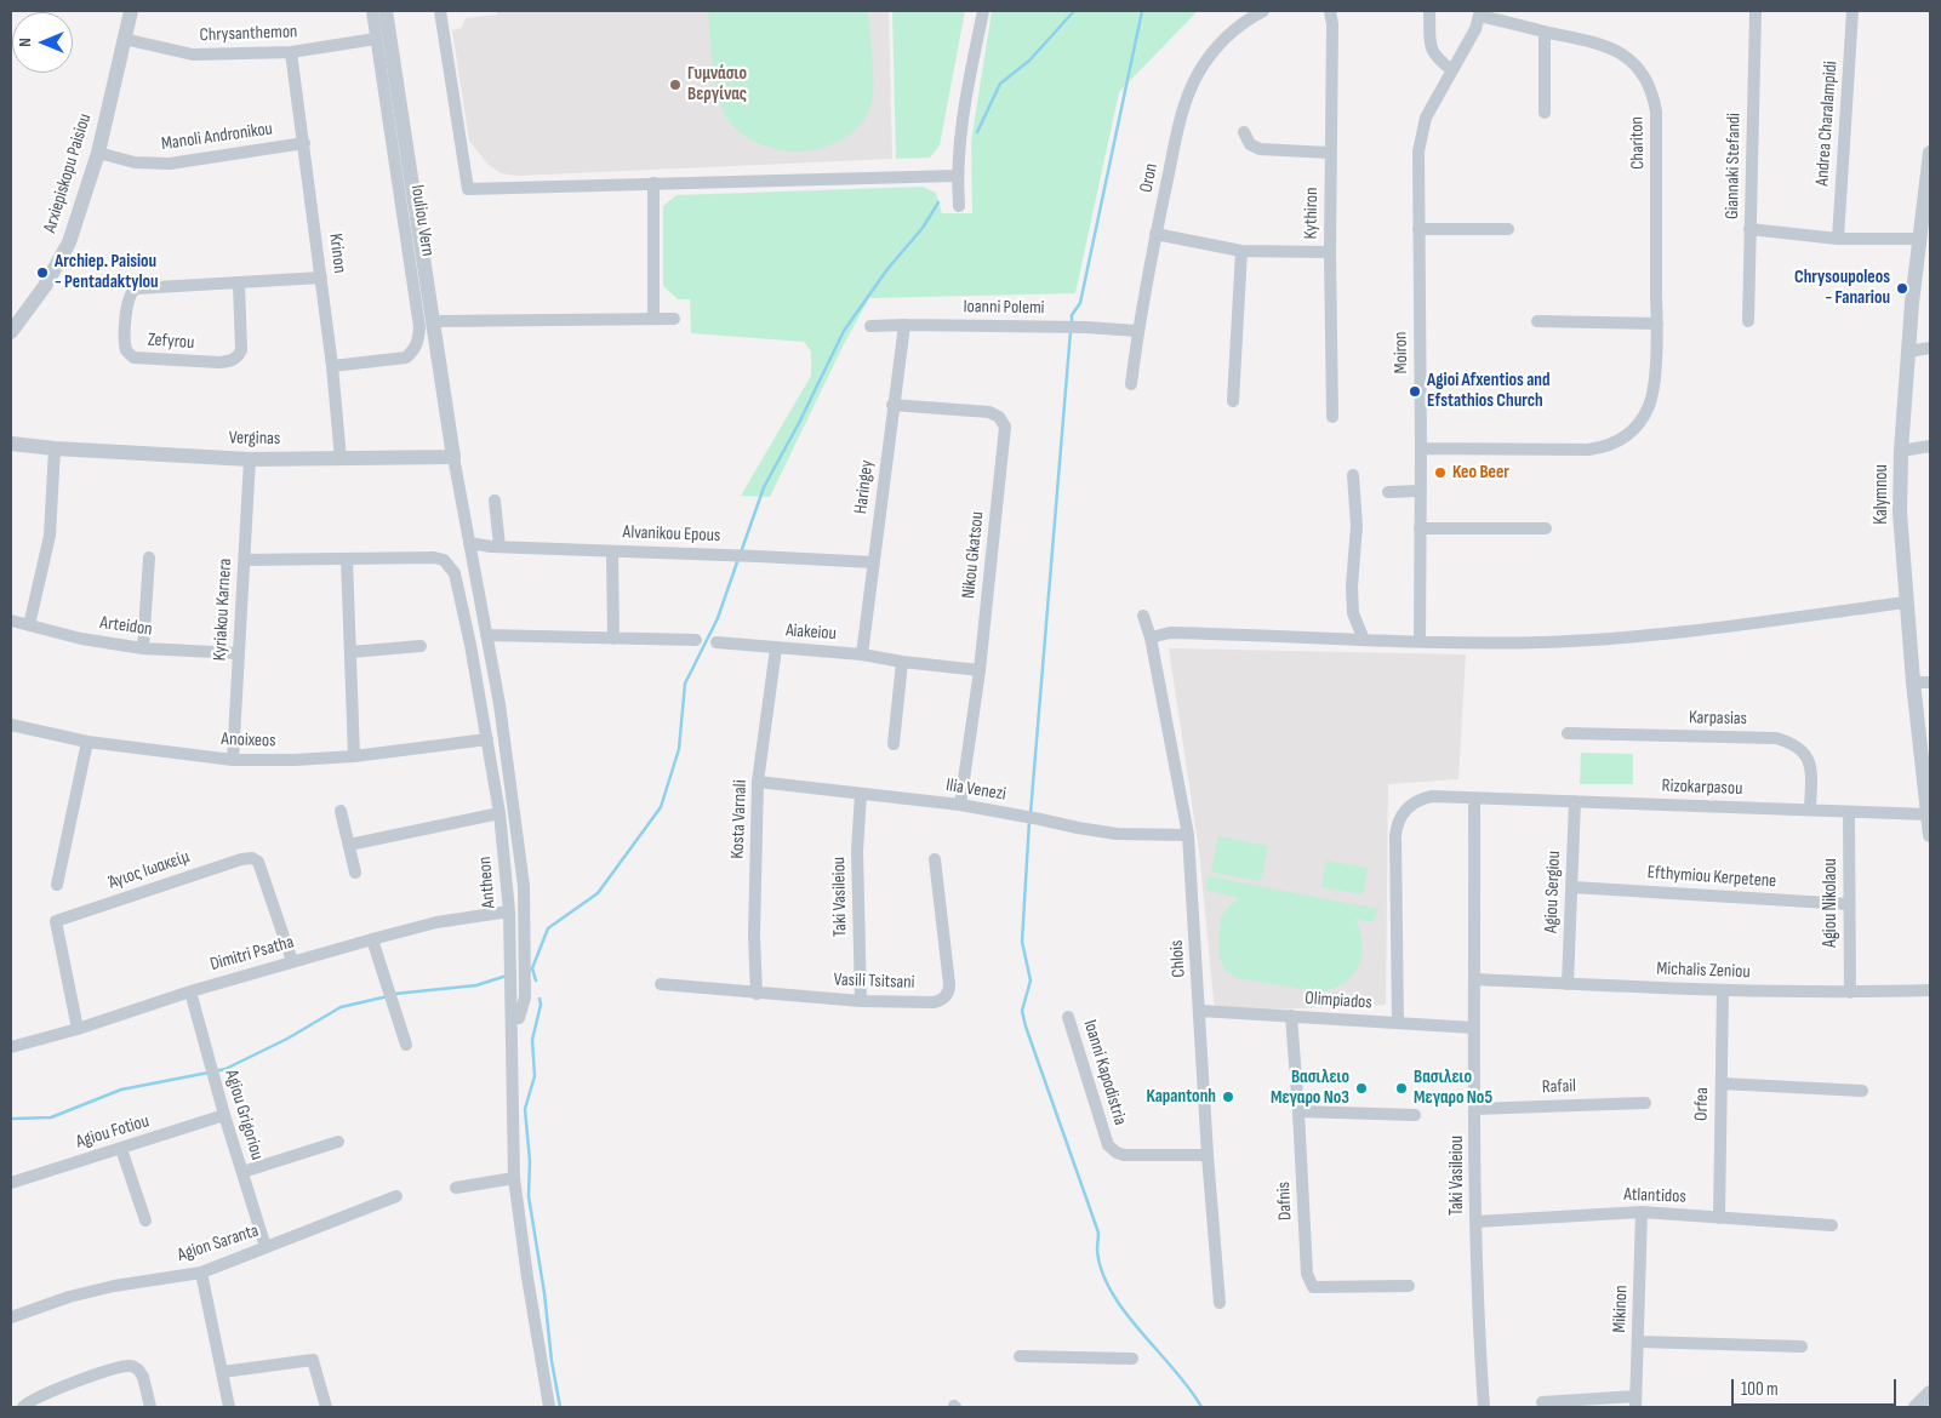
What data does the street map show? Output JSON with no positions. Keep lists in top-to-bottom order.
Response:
{
  "streets": {
    "street": [
      "Chrysanthemon",
      "Andrea Charalampidi",
      "Manoli Andronikou",
      "Chariton",
      "Giannaki Stefandi",
      "Arxiepiskopu Paisiou",
      "Oron",
      "Kythiron",
      "Iouliou Vern",
      "Krinon",
      "Ioanni Polemi",
      "Zefyrou",
      "Moiron",
      "Verginas",
      "Haringey",
      "Kalymnou",
      "Alvanikou Epous",
      "Nikou Gkatsou",
      "Kyriakou Karnera",
      "Arteidon",
      "Aiakeiou",
      "Karpasias",
      "Anoixeos",
      "Rizokarpasou",
      "Ilia Venezi",
      "Kosta Varnali",
      "Άγιος Ιωακείμ",
      "Efthymiou Kerpetene",
      "Antheon",
      "Agiou Sergiou",
      "Taki Vasileiou",
      "Agiou Nikolaou",
      "Dimitri Psatha",
      "Chlois",
      "Michalis Zeniou",
      "Vasili Tsitsani",
      "Olimpiados",
      "Ioanni Kapodistria",
      "Rafail",
      "Orfea",
      "Agiou Grigoriou",
      "Agiou Fotiou",
      "Atlantidos",
      "Dafnis",
      "Agion Saranta",
      "Mikinon"
    ]
  },
  "crossings": [
    ["Chrysanthemon", "Arxiepiskopu Paisiou"],
    ["Chrysanthemon", "Iouliou Vern"],
    ["Chrysanthemon", "Krinon"],
    ["Manoli Andronikou", "Arxiepiskopu Paisiou"],
    ["Manoli Andronikou", "Krinon"],
    ["Chariton", "Moiron"],
    ["Oron", "Ioanni Polemi"],
    ["Iouliou Vern", "Krinon"],
    ["Krinon", "Zefyrou"],
    ["Krinon", "Verginas"],
    ["Ioanni Polemi", "Haringey"],
    ["Verginas", "Kyriakou Karnera"],
    ["Haringey", "Alvanikou Epous"],
    ["Haringey", "Nikou Gkatsou"],
    ["Haringey", "Aiakeiou"],
    ["Kalymnou", "Rizokarpasou"],
    ["Nikou Gkatsou", "Aiakeiou"],
    ["Nikou Gkatsou", "Ilia Venezi"],
    ["Kyriakou Karnera", "Arteidon"],
    ["Kyriakou Karnera", "Anoixeos"],
    ["Kyriakou Karnera", "Antheon"],
    ["Aiakeiou", "Kosta Varnali"],
    ["Karpasias", "Rizokarpasou"],
    ["Anoixeos", "Antheon"],
    ["Rizokarpasou", "Agiou Sergiou"],
    ["Rizokarpasou", "Taki Vasileiou"],
    ["Rizokarpasou", "Agiou Nikolaou"],
    ["Rizokarpasou", "Olimpiados"],
    ["Ilia Venezi", "Kosta Varnali"],
    ["Ilia Venezi", "Taki Vasileiou"],
    ["Ilia Venezi", "Chlois"],
    ["Kosta Varnali", "Vasili Tsitsani"],
    ["Άγιος Ιωακείμ", "Dimitri Psatha"],
    ["Efthymiou Kerpetene", "Agiou Sergiou"],
    ["Efthymiou Kerpetene", "Agiou Nikolaou"],
    ["Antheon", "Dimitri Psatha"],
    ["Agiou Sergiou", "Michalis Zeniou"],
    ["Taki Vasileiou", "Michalis Zeniou"],
    ["Taki Vasileiou", "Vasili Tsitsani"],
    ["Taki Vasileiou", "Olimpiados"],
    ["Taki Vasileiou", "Rafail"],
    ["Taki Vasileiou", "Atlantidos"],
    ["Agiou Nikolaou", "Michalis Zeniou"],
    ["Dimitri Psatha", "Agiou Grigoriou"],
    ["Chlois", "Olimpiados"],
    ["Chlois", "Ioanni Kapodistria"],
    ["Michalis Zeniou", "Orfea"],
    ["Olimpiados", "Dafnis"],
    ["Orfea", "Atlantidos"],
    ["Agiou Grigoriou", "Agiou Fotiou"],
    ["Agiou Grigoriou", "Agion Saranta"],
    ["Atlantidos", "Mikinon"]
  ],
  "places": [
    "Γυμνάσιο Βεργίνας",
    "Archiep. Paisiou - Pentadaktylou",
    "Chrysoupoleos - Fanariou",
    "Agioi Afxentios and Efstathios Church",
    "Keo Beer",
    "Βασιλειο Μεγαρο Νο3",
    "Βασιλειο Μεγαρο Νο5",
    "Kapantonh"
  ],
  "scale_bar": "100 m",
  "north": "left"
}
